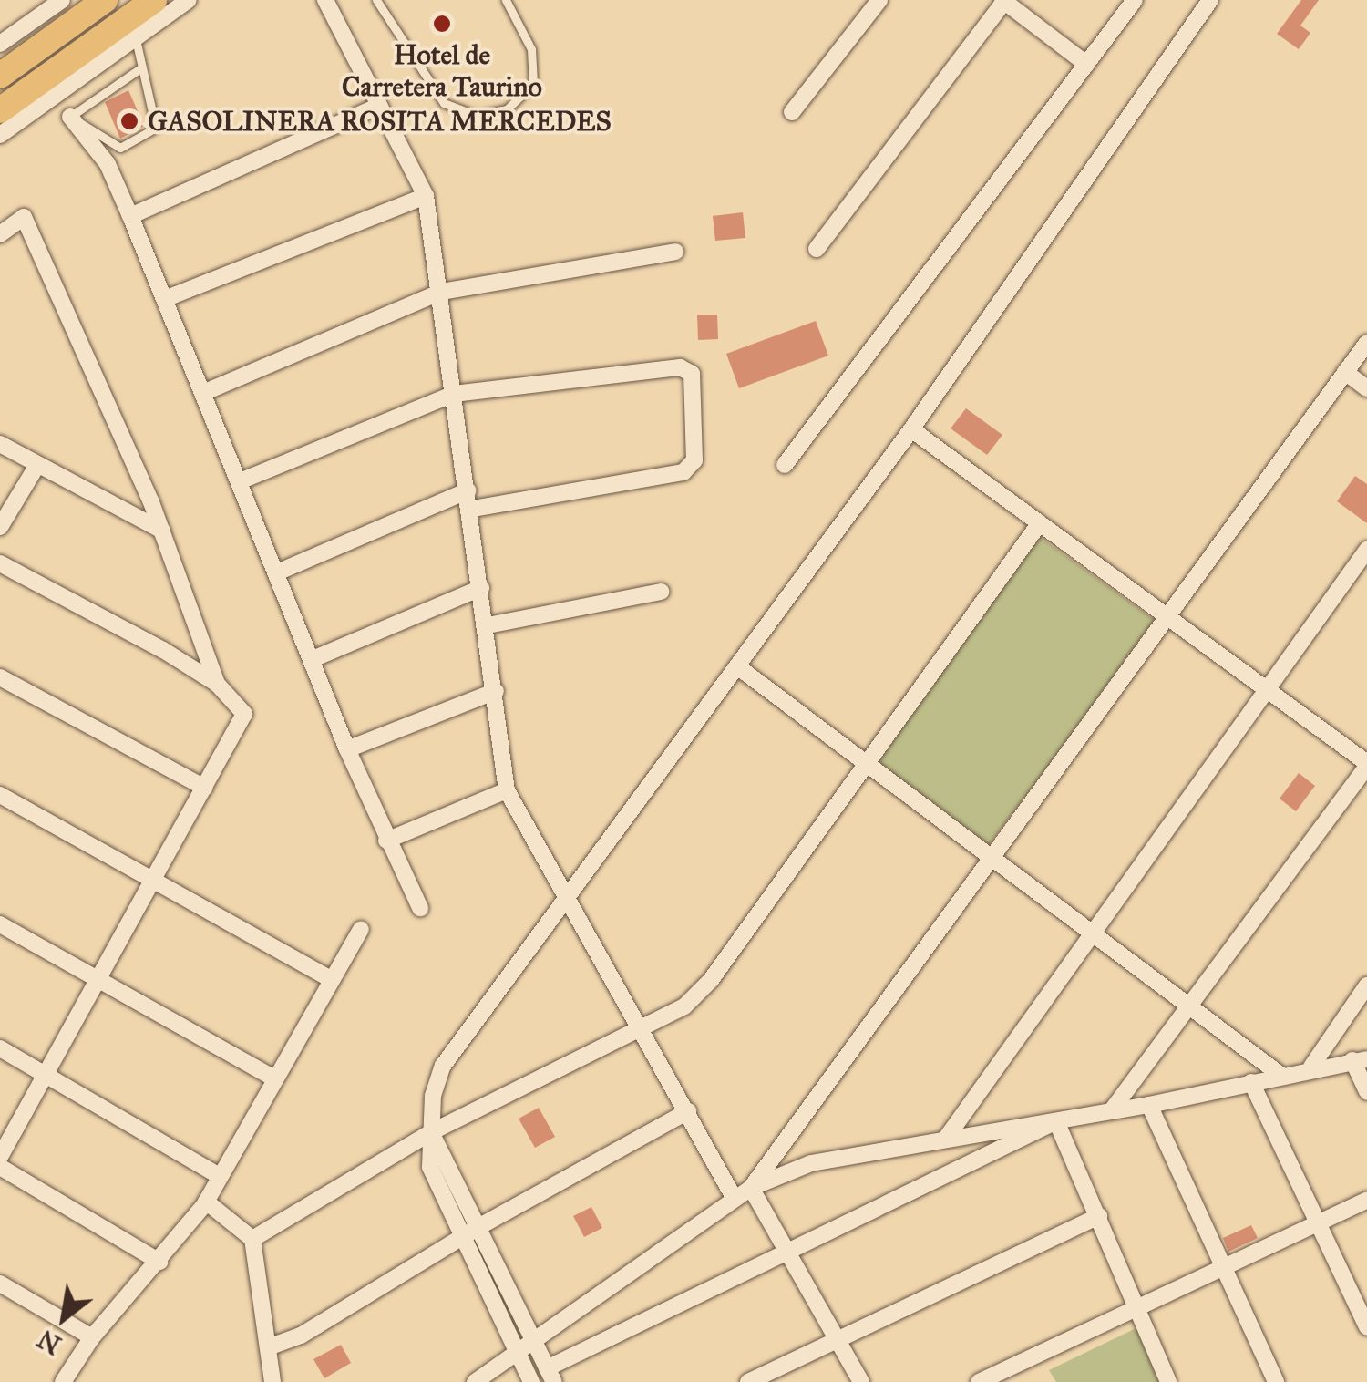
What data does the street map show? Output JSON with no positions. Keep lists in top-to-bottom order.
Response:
{
  "places": ["Hotel de Carretera Taurino", "GASOLINERA ROSITA MERCEDES"],
  "north": "bottom left"
}
